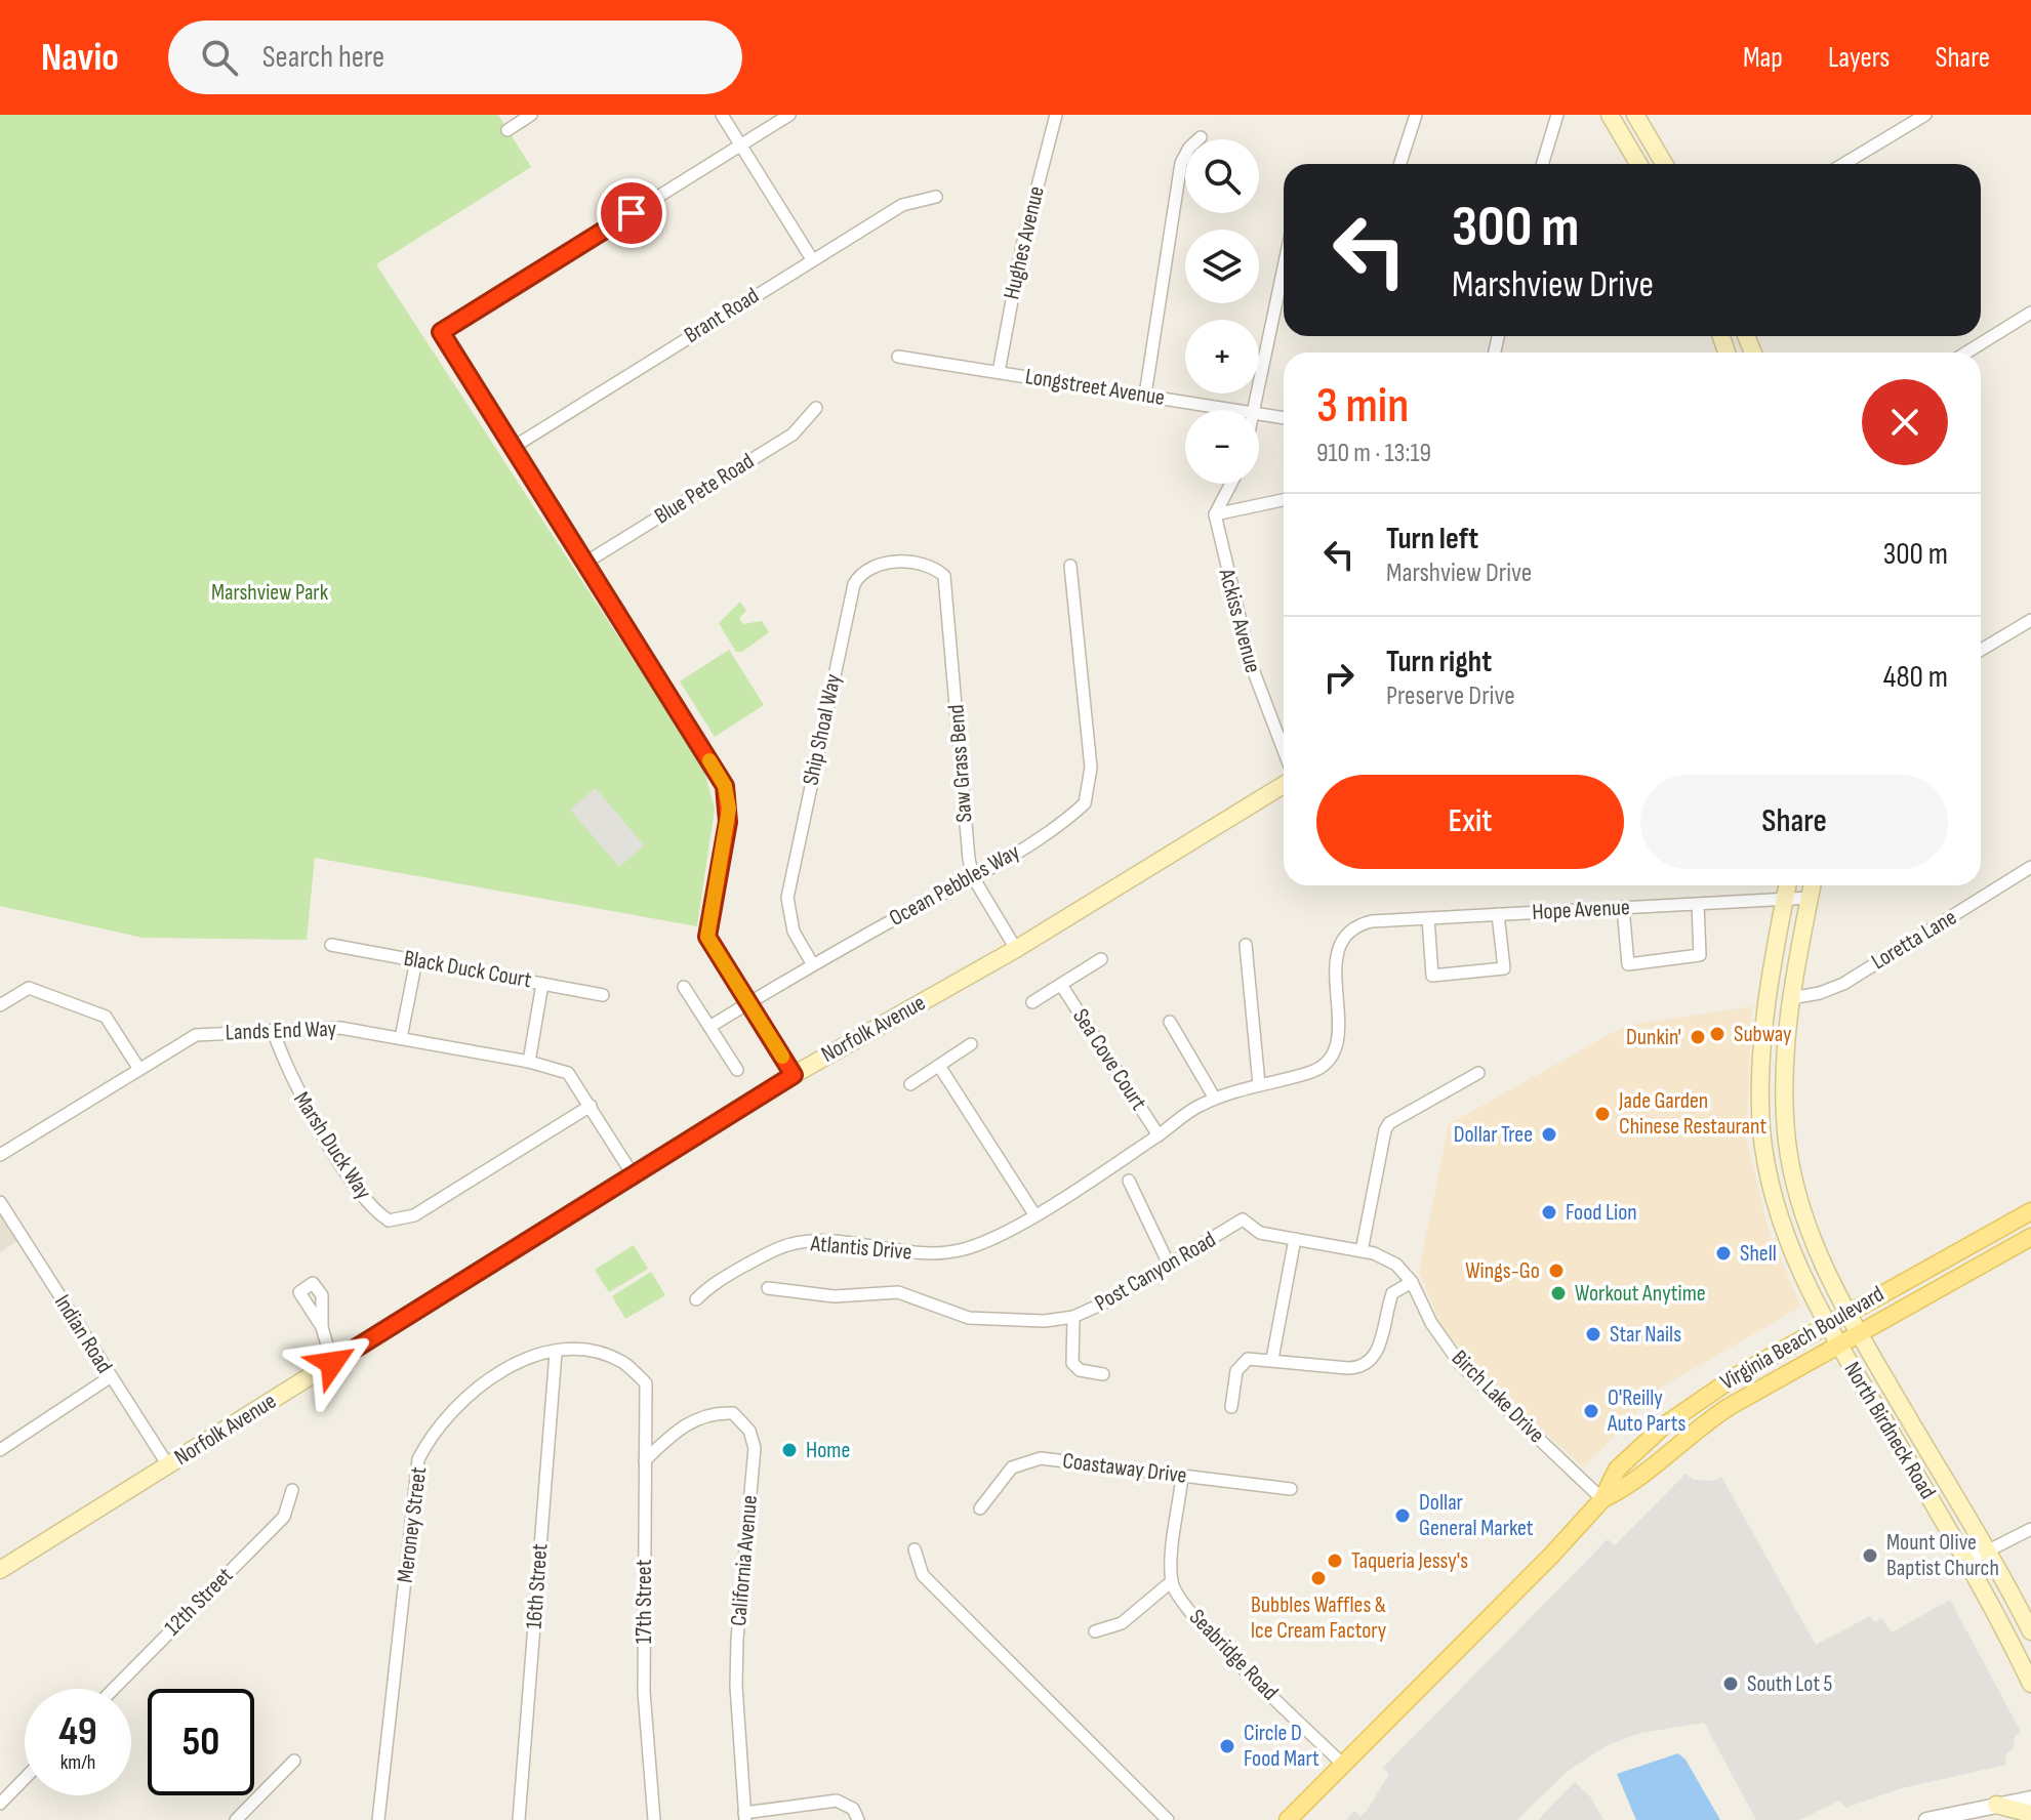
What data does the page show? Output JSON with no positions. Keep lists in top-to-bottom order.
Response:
{
  "streets": {
    "main road": ["Norfolk Avenue", "Virginia Beach Boulevard", "North Birdneck Road"],
    "street": [
      "Hughes Avenue",
      "Brant Road",
      "Longstreet Avenue",
      "Blue Pete Road",
      "Ackiss Avenue",
      "Ship Shoal Way",
      "Saw Grass Bend",
      "Ocean Pebbles Way",
      "Hope Avenue",
      "Loretta Lane",
      "Black Duck Court",
      "Lands End Way",
      "Sea Cove Court",
      "Marsh Duck Way",
      "Atlantis Drive",
      "Post Canyon Road",
      "Indian Road",
      "Birch Lake Drive",
      "Coastaway Drive",
      "Meroney Street",
      "California Avenue",
      "16th Street",
      "12th Street",
      "17th Street",
      "Seabridge Road"
    ]
  },
  "crossings": [
    ["Hughes Avenue", "Longstreet Avenue"],
    ["Ship Shoal Way", "Saw Grass Bend"],
    ["Ship Shoal Way", "Ocean Pebbles Way"],
    ["Saw Grass Bend", "Ocean Pebbles Way"],
    ["Saw Grass Bend", "Norfolk Avenue"],
    ["Hope Avenue", "Atlantis Drive"],
    ["Hope Avenue", "North Birdneck Road"],
    ["Loretta Lane", "North Birdneck Road"],
    ["Norfolk Avenue", "Lands End Way"],
    ["Norfolk Avenue", "Indian Road"],
    ["Lands End Way", "Marsh Duck Way"],
    ["Sea Cove Court", "Atlantis Drive"],
    ["Virginia Beach Boulevard", "Birch Lake Drive"],
    ["Virginia Beach Boulevard", "North Birdneck Road"],
    ["Virginia Beach Boulevard", "Seabridge Road"],
    ["Meroney Street", "16th Street"],
    ["Meroney Street", "17th Street"],
    ["California Avenue", "17th Street"]
  ],
  "parks": ["Marshview Park"],
  "places": [
    "Subway",
    "Dunkin'",
    "Jade Garden Chinese Restaurant",
    "Dollar Tree",
    "Food Lion",
    "Shell",
    "Wings-Go",
    "Workout Anytime",
    "Star Nails",
    "O'Reilly Auto Parts",
    "Home",
    "Dollar General Market",
    "Mount Olive Baptist Church",
    "Taqueria Jessy's",
    "Bubbles Waffles & Ice Cream Factory",
    "South Lot 5",
    "Circle D Food Mart"
  ],
  "page": {
    "header": "Navio",
    "search": "Search here",
    "nav": ["Map", "Layers", "Share"],
    "map_buttons": ["+", "−"],
    "turn": ["300 m", "Marshview Drive"],
    "heading": ["3 min", "910 m · 13:19"],
    "list": [
      {
        "name": "Turn left",
        "note": "Marshview Drive",
        "value": "300 m"
      },
      {
        "name": "Turn right",
        "note": "Preserve Drive",
        "value": "480 m"
      }
    ],
    "buttons": ["Exit", "Share"],
    "speed": "49 km/h",
    "limit": "50"
  }
}
